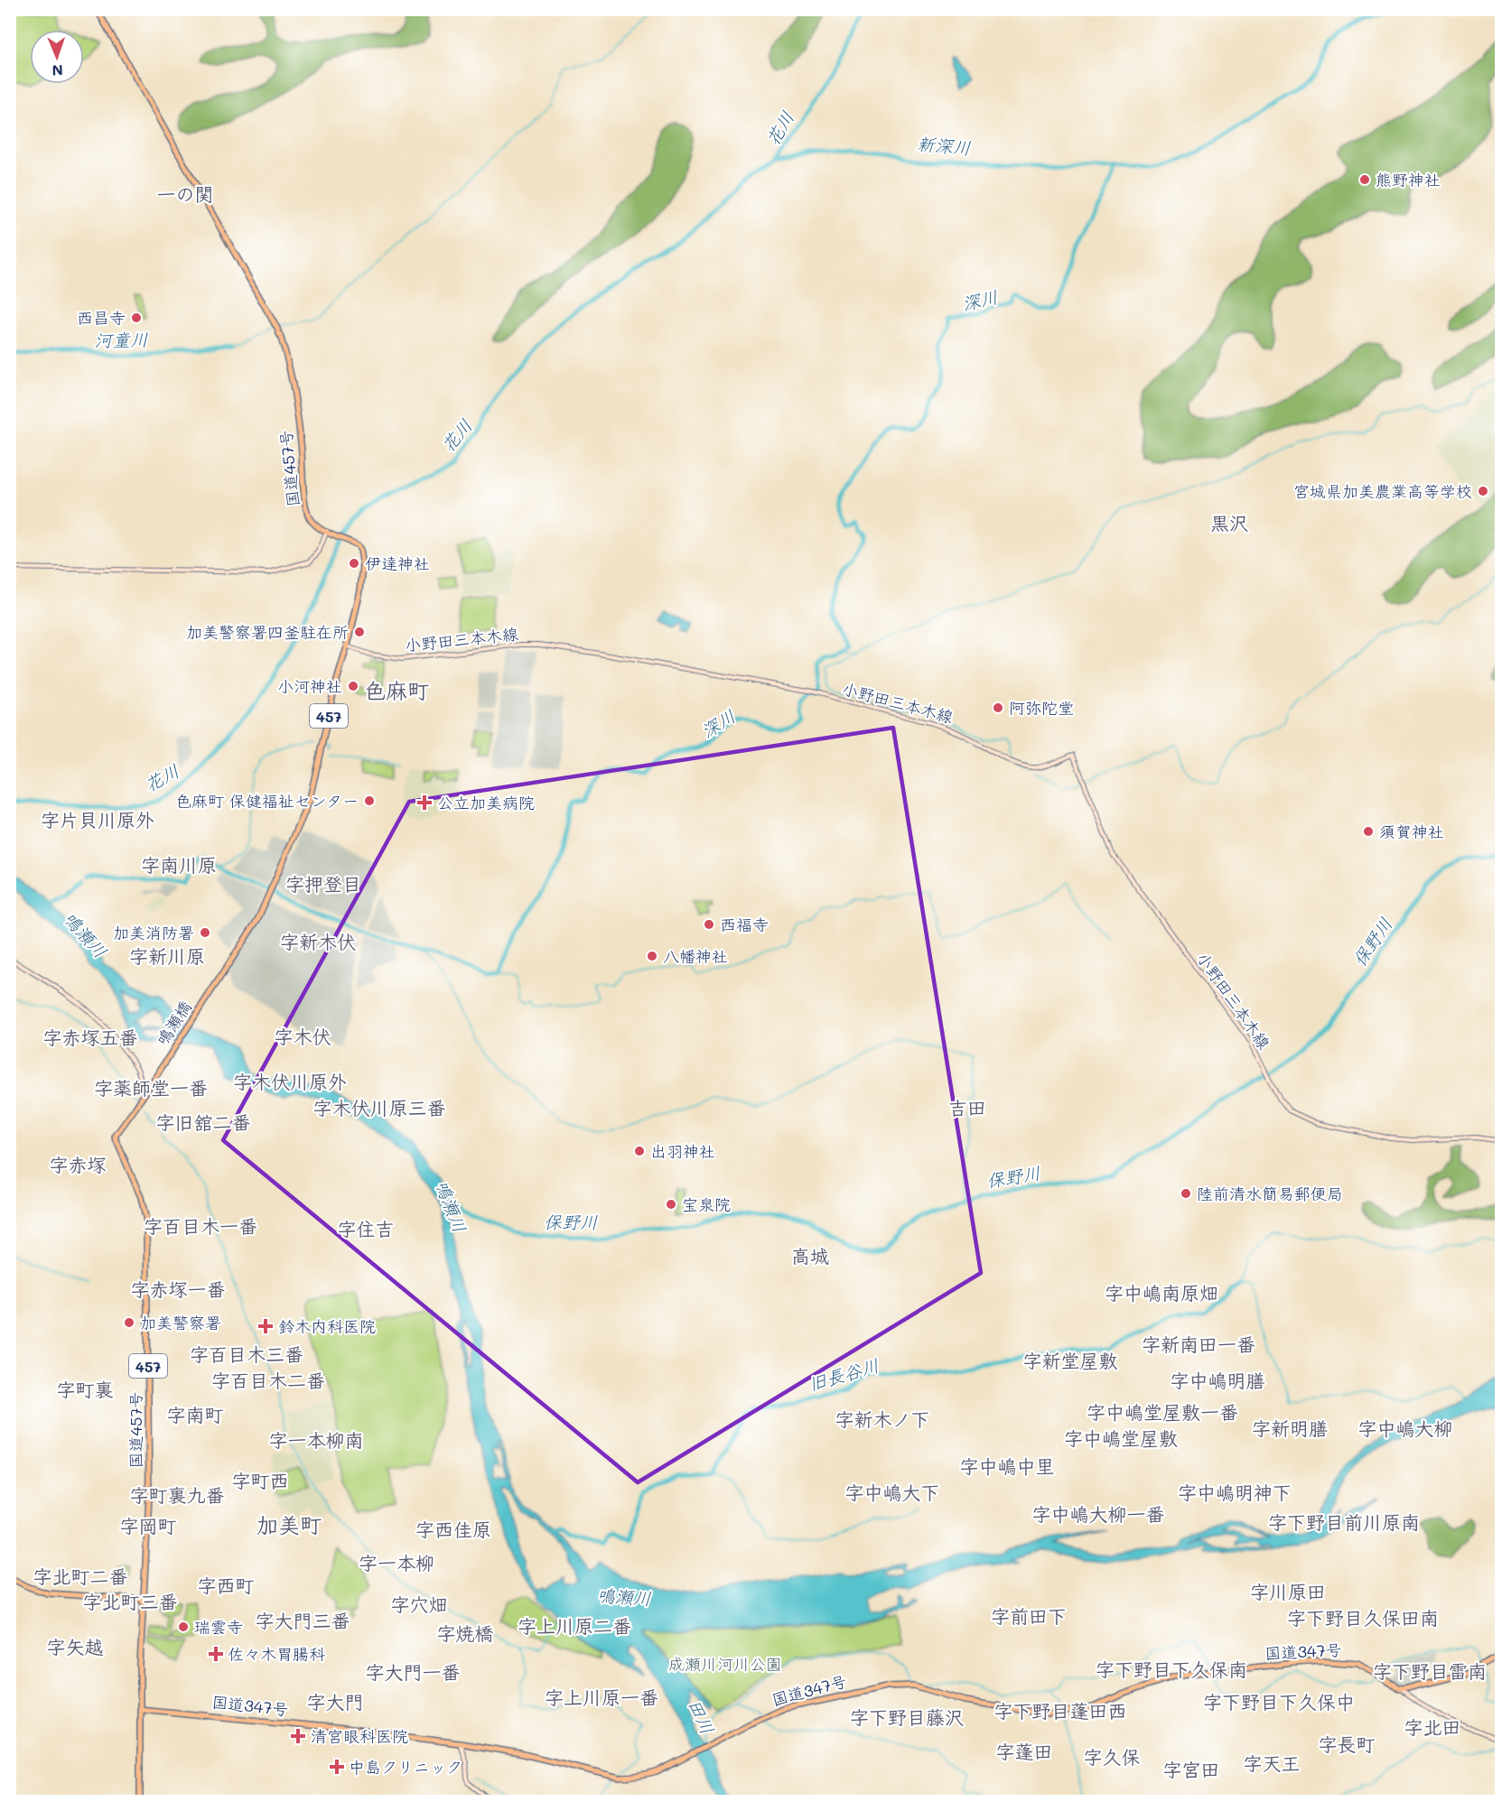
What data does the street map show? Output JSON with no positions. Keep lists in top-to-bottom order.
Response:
{
  "streets": {
    "highway": [
      "国道457号",
      "457",
      "鳴瀬橋",
      "国道347号"
    ],
    "main road": ["小野田三本木線"]
  },
  "crossings": [
    ["国道457号", "小野田三本木線"],
    ["国道457号", "457"],
    ["国道457号", "鳴瀬橋"],
    ["457", "国道347号"]
  ],
  "districts": [
    "一の関",
    "黒沢",
    "色麻町",
    "字片貝川原外",
    "字南川原",
    "字押登目",
    "字新木伏",
    "字新川原",
    "字木伏",
    "字赤塚五番",
    "字木伏川原外",
    "字薬師堂一番",
    "字木伏川原三番",
    "吉田",
    "字旧舘二番",
    "字赤塚",
    "字百目木一番",
    "字住吉",
    "高城",
    "字赤塚一番",
    "字中嶋南原畑",
    "字新南田一番",
    "字百目木三番",
    "字新堂屋敷",
    "字百目木二番",
    "字中嶋明膳",
    "字町裏",
    "字中嶋堂屋敷一番",
    "字南町",
    "字新木ノ下",
    "字新明膳",
    "字中嶋大柳",
    "字中嶋堂屋敷",
    "字一本柳南",
    "字中嶋中里",
    "字町西",
    "字中嶋大下",
    "字中嶋明神下",
    "字町裏九番",
    "字中嶋大柳一番",
    "字下野目前川原南",
    "加美町",
    "字岡町",
    "字西佳原",
    "字一本柳",
    "字北町二番",
    "字西町",
    "字川原田",
    "字北町三番",
    "字穴畑",
    "字前田下",
    "字下野目久保田南",
    "字大門三番",
    "字上川原二番",
    "字焼橋",
    "字矢越",
    "字下野目下久保南",
    "字下野目雷南",
    "字大門一番",
    "字上川原一番",
    "字大門",
    "字下野目下久保中",
    "字下野目蓬田西",
    "字下野目藤沢",
    "字北田",
    "字長町",
    "字蓬田",
    "字久保",
    "字天王",
    "字宮田"
  ],
  "water": [
    "花川",
    "新深川",
    "深川",
    "河童川",
    "鳴瀬川",
    "保野川",
    "旧長谷川",
    "田川"
  ],
  "parks": ["成瀬川河川公園"],
  "places": {
    "other": [
      "熊野神社",
      "西昌寺",
      "宮城県加美農業高等学校",
      "伊達神社",
      "加美警察署四釜駐在所",
      "小河神社",
      "阿弥陀堂",
      "色麻町 保健福祉センター",
      "須賀神社",
      "西福寺",
      "加美消防署",
      "八幡神社",
      "出羽神社",
      "陸前清水簡易郵便局",
      "宝泉院",
      "加美警察署",
      "瑞雲寺"
    ],
    "health": [
      "公立加美病院",
      "鈴木内科医院",
      "佐々木胃腸科",
      "清宮眼科医院",
      "中島クリニック"
    ]
  },
  "north": "bottom"
}
